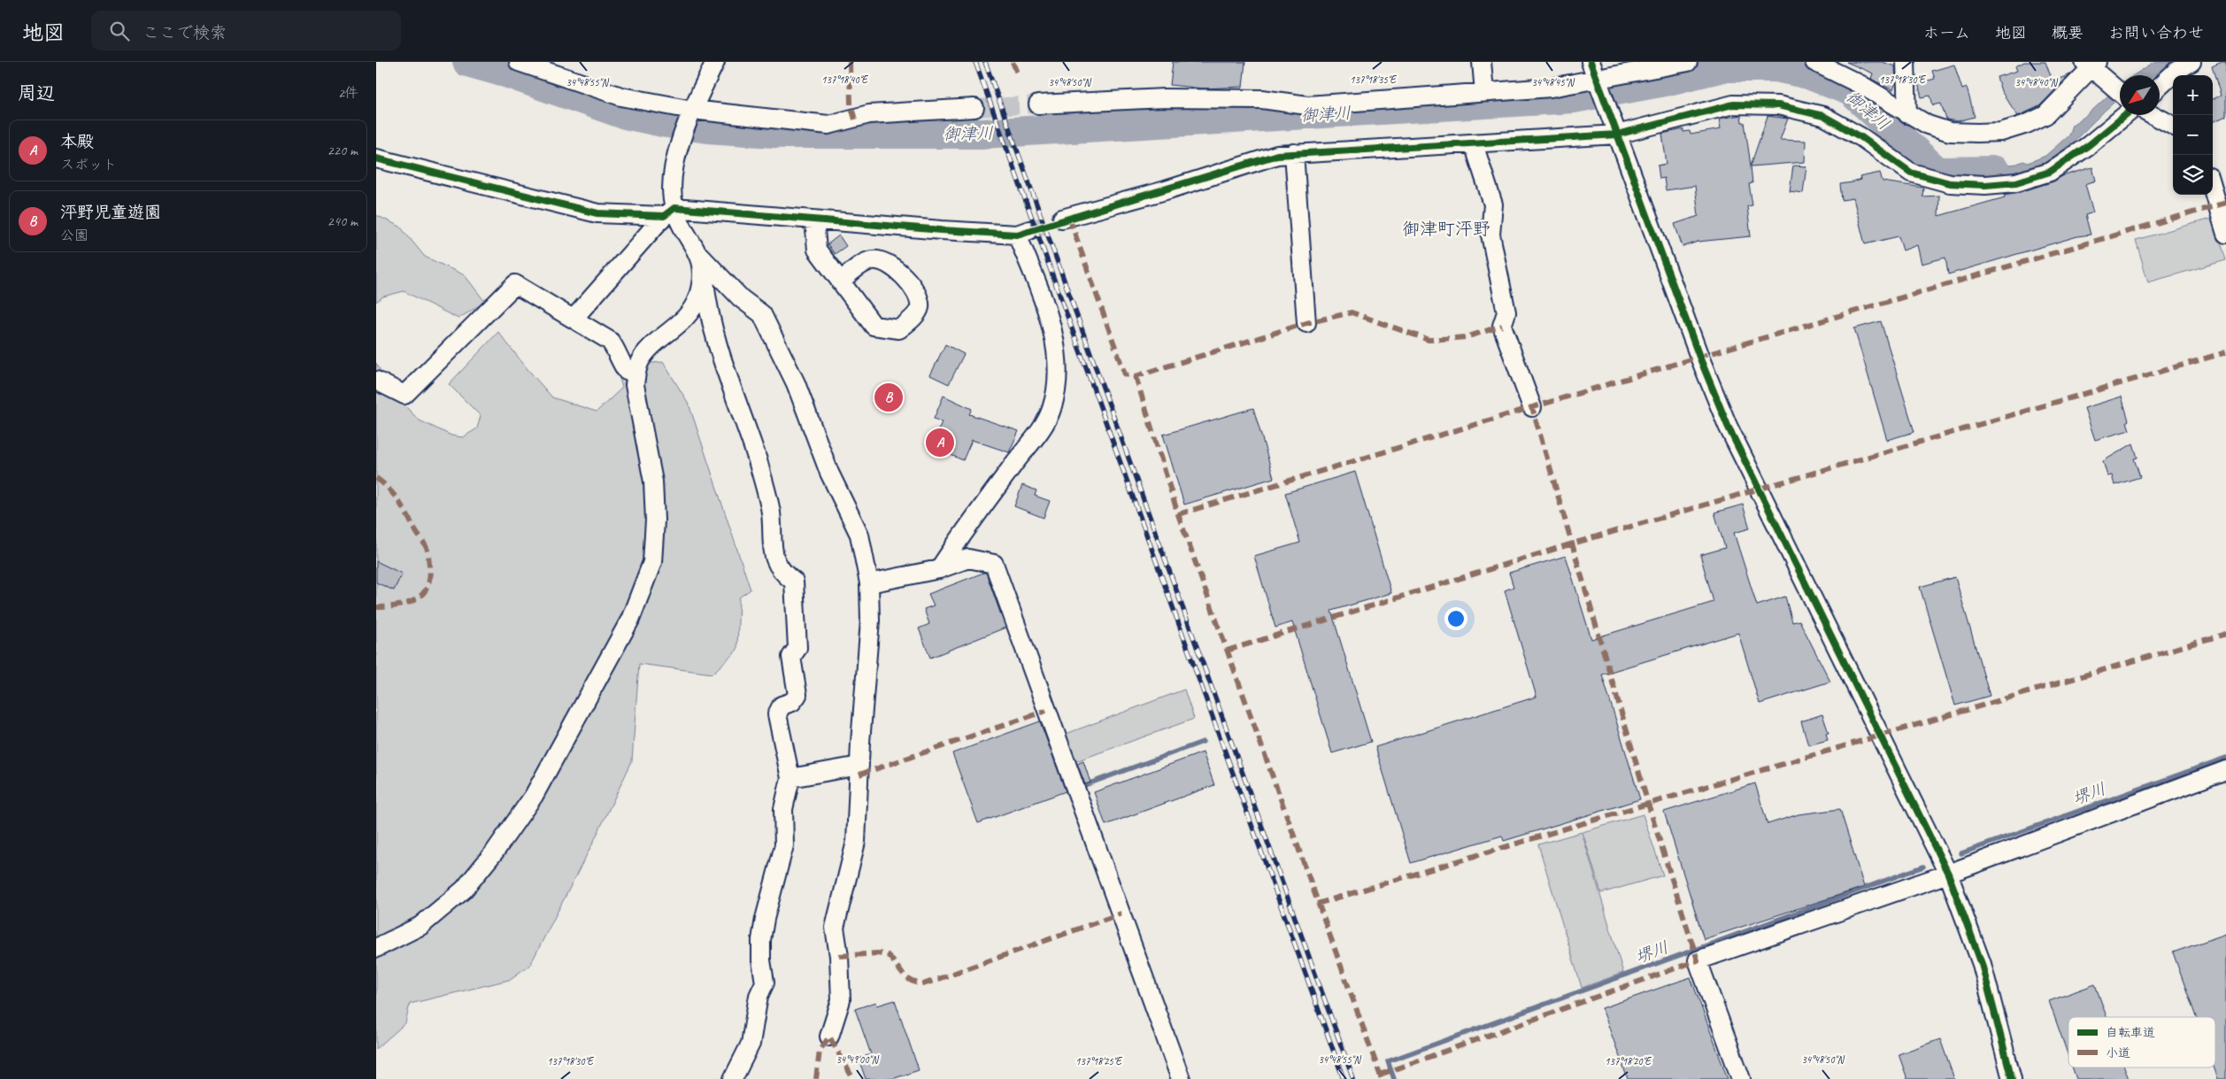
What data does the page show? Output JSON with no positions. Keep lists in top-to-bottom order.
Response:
{
  "districts": ["御津町泙野"],
  "water": ["御津川", "堺川"],
  "legend": ["自転車道", "小道"],
  "north": "bottom left",
  "page": {
    "header": "地図",
    "search": "ここで検索",
    "nav": [
      "ホーム",
      "地図",
      "概要",
      "お問い合わせ"
    ],
    "heading": ["周辺", "2件"],
    "map_buttons": ["+", "−"],
    "list": [
      {
        "mark": "A",
        "name": "本殿",
        "note": "スポット",
        "value": "220 m"
      },
      {
        "mark": "B",
        "name": "泙野児童遊園",
        "note": "公園",
        "value": "240 m"
      }
    ],
    "pins": ["B", "A"]
  },
  "coordinates": [
    "137°18'35\"E",
    "137°18'30\"E",
    "137°18'40\"E",
    "34°48'55\"N",
    "34°48'50\"N",
    "34°48'45\"N",
    "34°48'40\"N",
    "34°49'00\"N",
    "137°18'25\"E",
    "137°18'20\"E"
  ]
}
